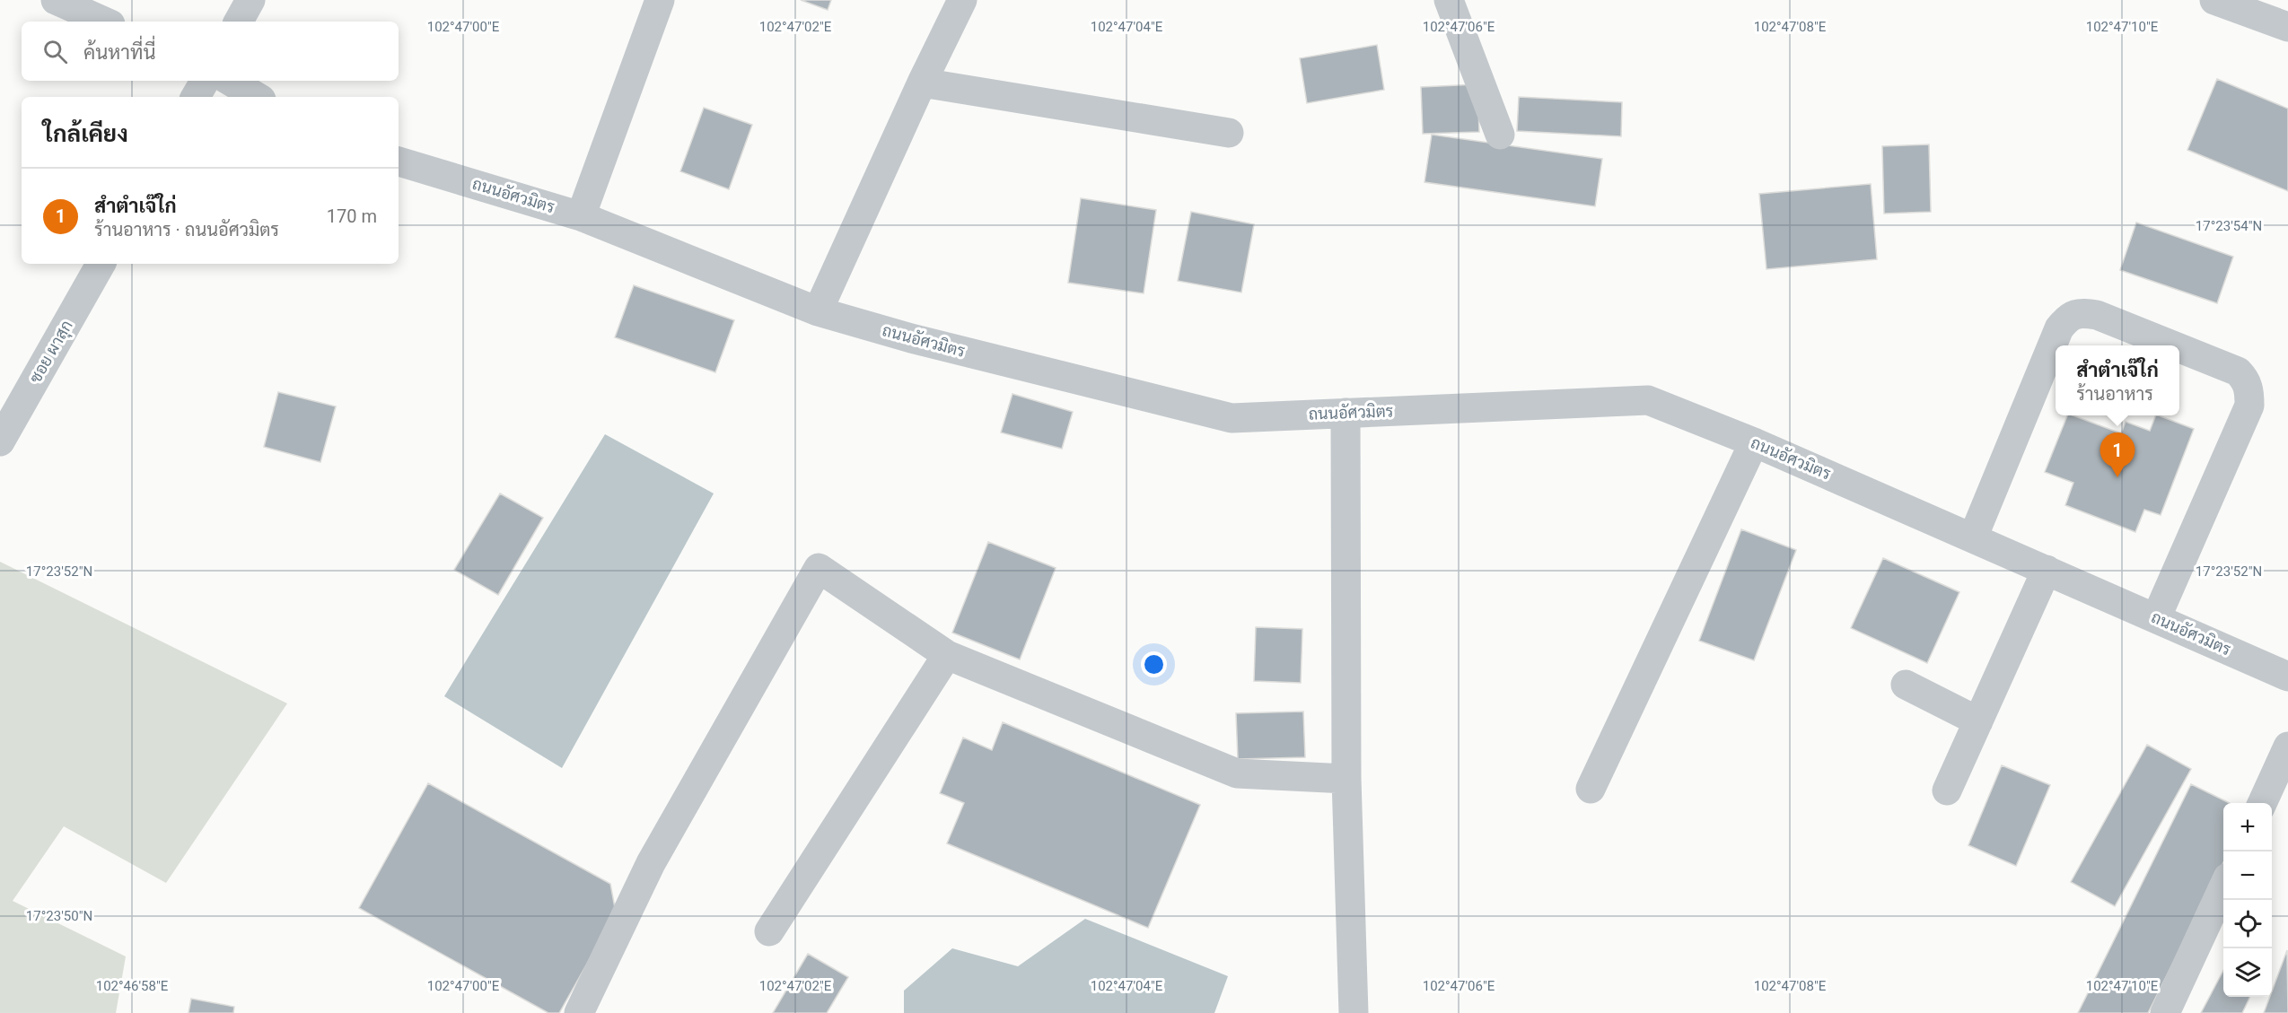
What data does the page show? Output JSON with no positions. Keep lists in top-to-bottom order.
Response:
{
  "streets": {
    "street": ["ถนนอัศวมิตร", "ซอย ผาสุก"]
  },
  "page": {
    "search": "ค้นหาที่นี่",
    "heading": "ใกล้เคียง",
    "list": [
      {
        "mark": "1",
        "name": "สำตำเจ๊ใก่",
        "note": "ร้านอาหาร · ถนนอัศวมิตร",
        "value": "170 m"
      }
    ],
    "popup": ["สำตำเจ๊ใก่", "ร้านอาหาร"],
    "pins": "1",
    "map_buttons": ["+", "−"]
  },
  "coordinates": [
    "102°47'00\"E",
    "102°47'02\"E",
    "102°47'04\"E",
    "102°47'06\"E",
    "102°47'08\"E",
    "102°47'10\"E",
    "17°23'54\"N",
    "17°23'52\"N",
    "17°23'50\"N",
    "102°46'58\"E"
  ]
}
